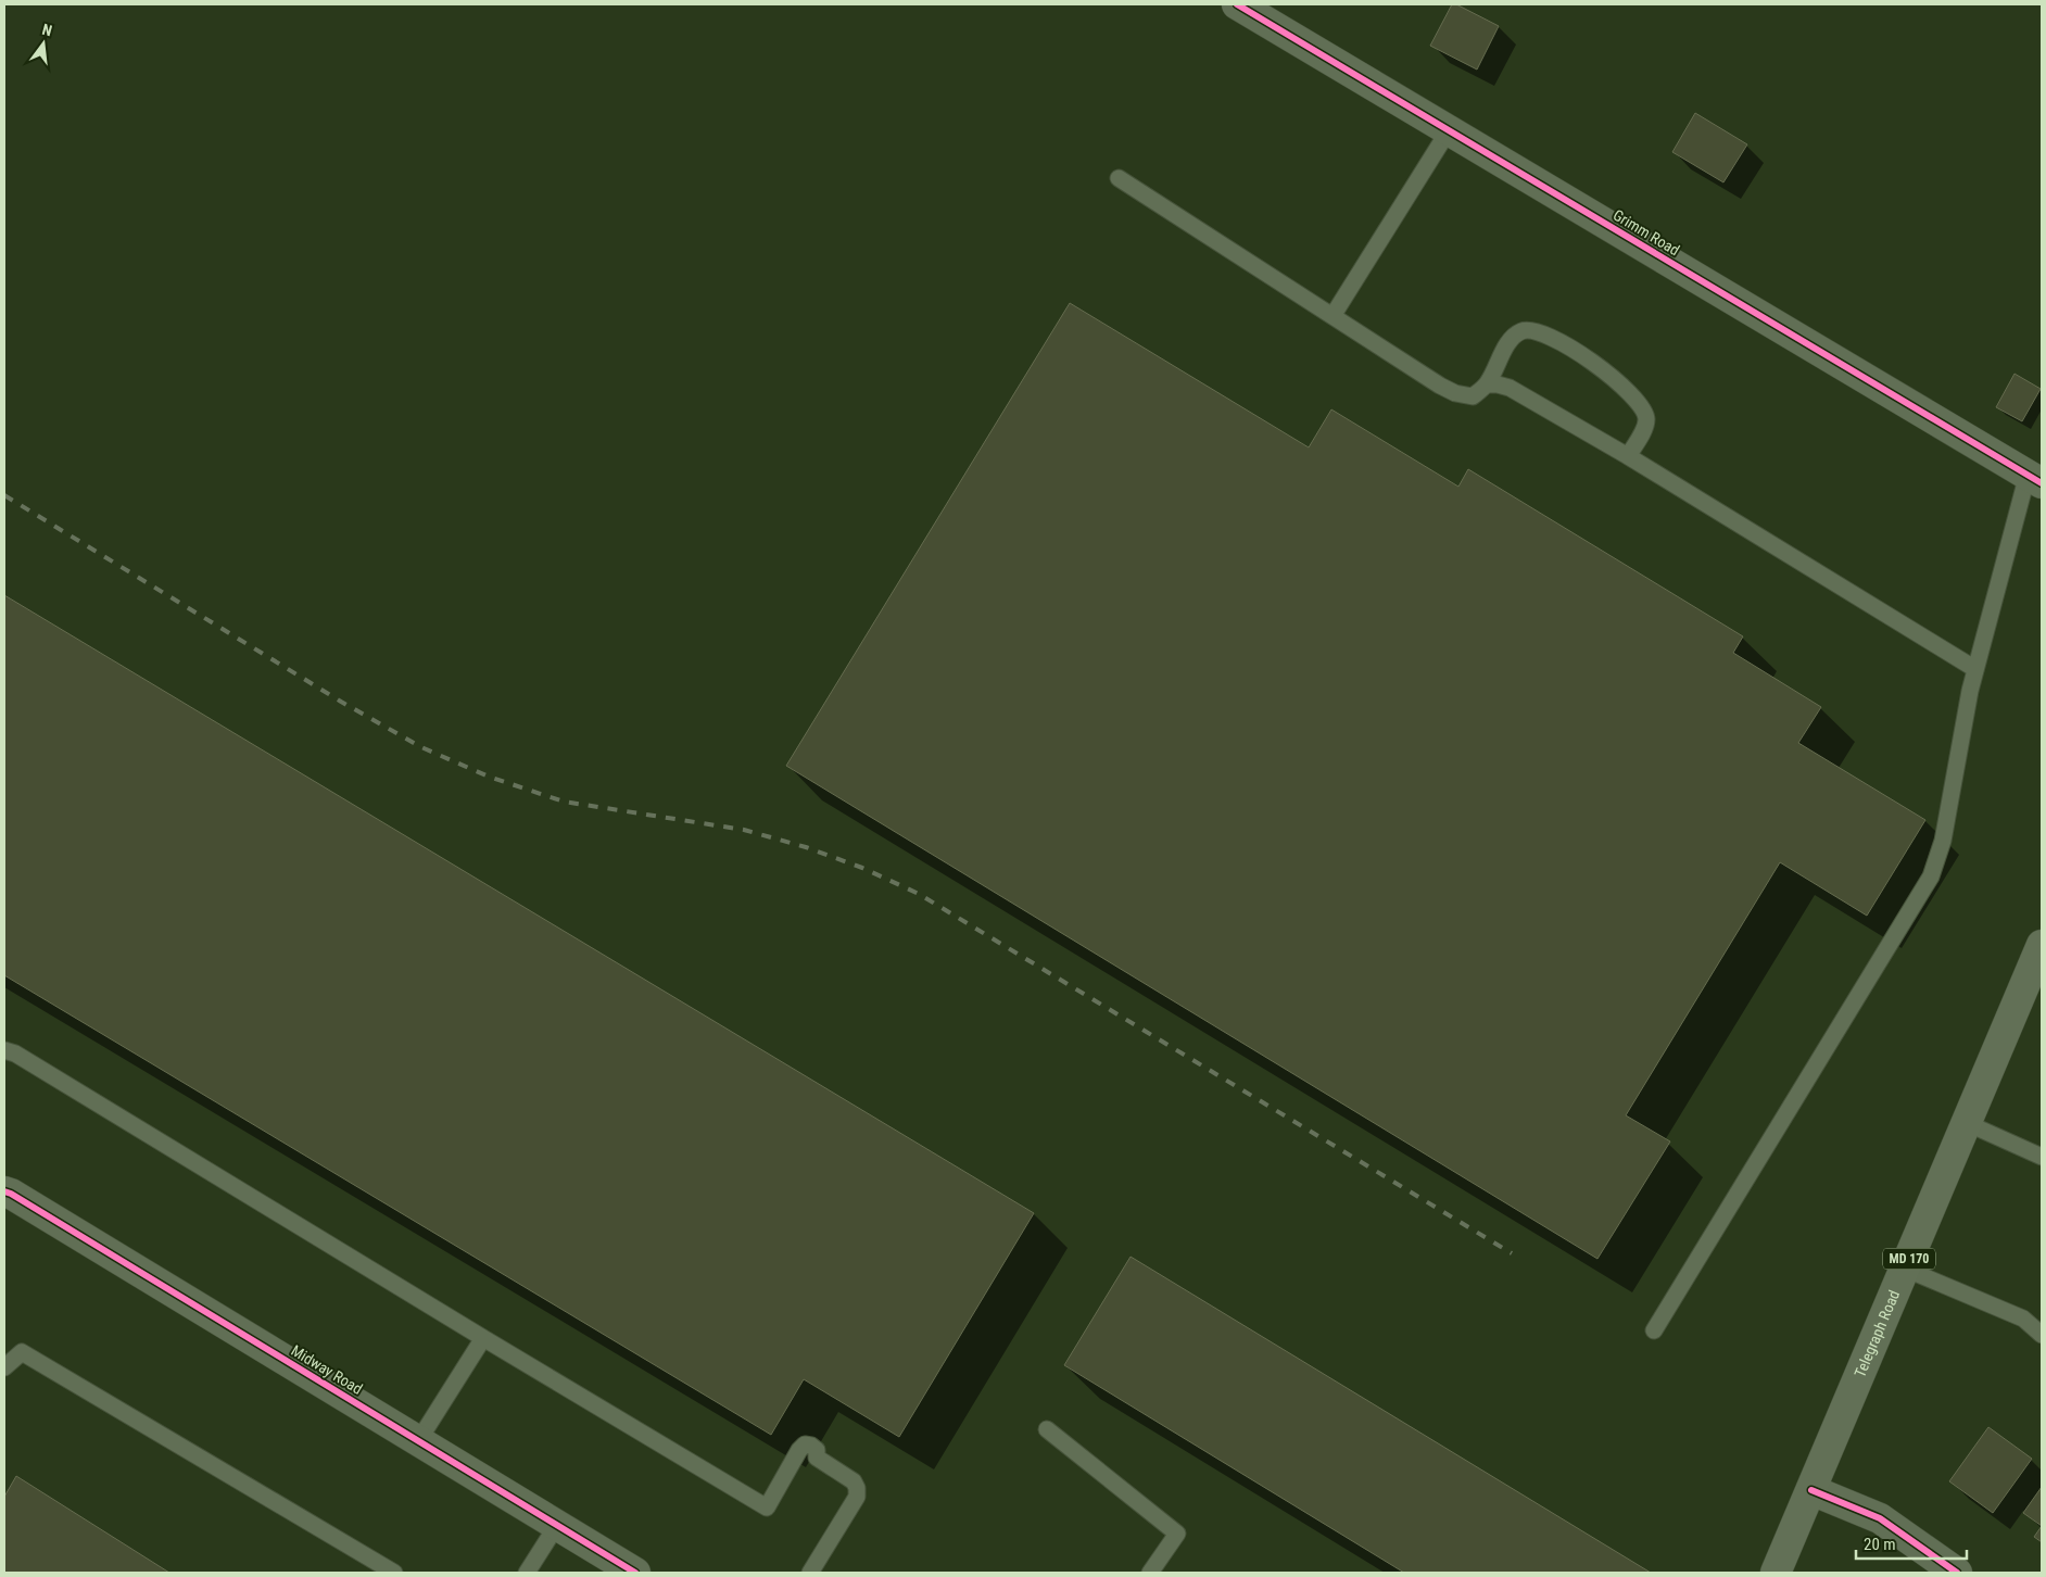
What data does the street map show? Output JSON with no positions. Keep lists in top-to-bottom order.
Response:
{
  "streets": {
    "main road": ["MD 170", "Telegraph Road"],
    "street": ["Grimm Road", "Midway Road"]
  },
  "scale_bar": "20 m",
  "north": "top"
}
